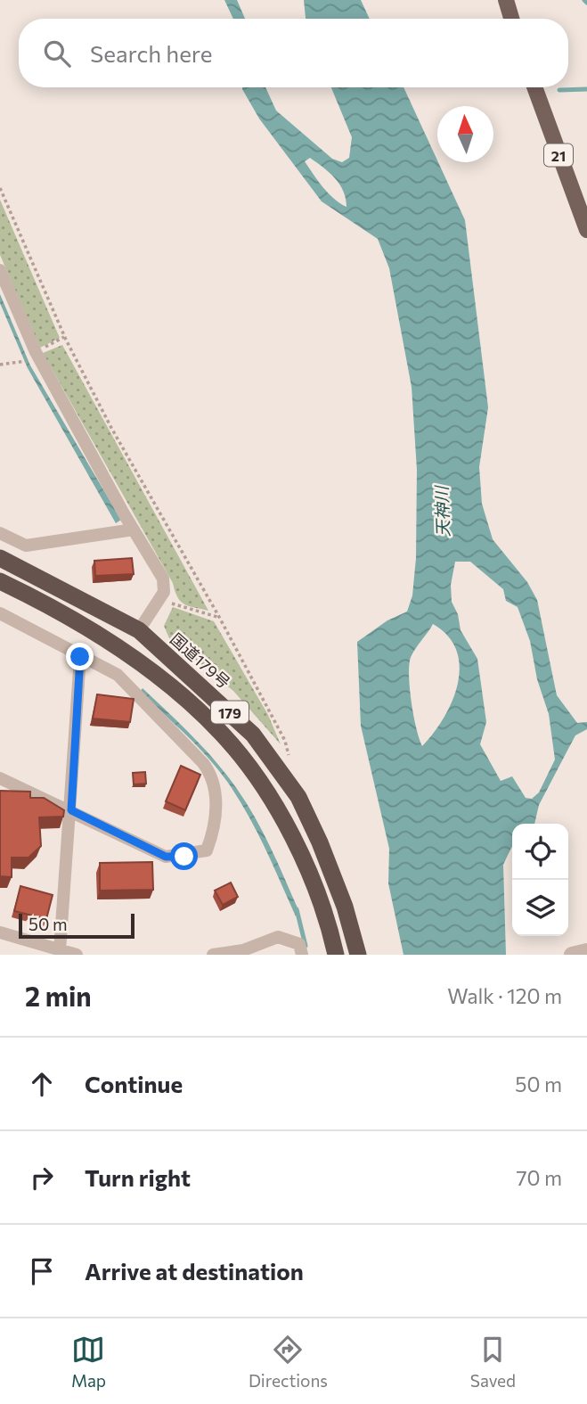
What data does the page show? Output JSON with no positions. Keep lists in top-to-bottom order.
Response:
{
  "streets": {
    "highway": ["国道179号", "179"],
    "main road": ["21"]
  },
  "water": ["天神川"],
  "scale_bar": "50 m",
  "north": "top",
  "page": {
    "search": "Search here",
    "scale": "50 m",
    "heading": ["2 min", "Walk · 120 m"],
    "list": [
      ["Continue", "50 m"],
      ["Turn right", "70 m"],
      "Arrive at destination"
    ],
    "nav": ["Map", "Directions", "Saved"]
  }
}
